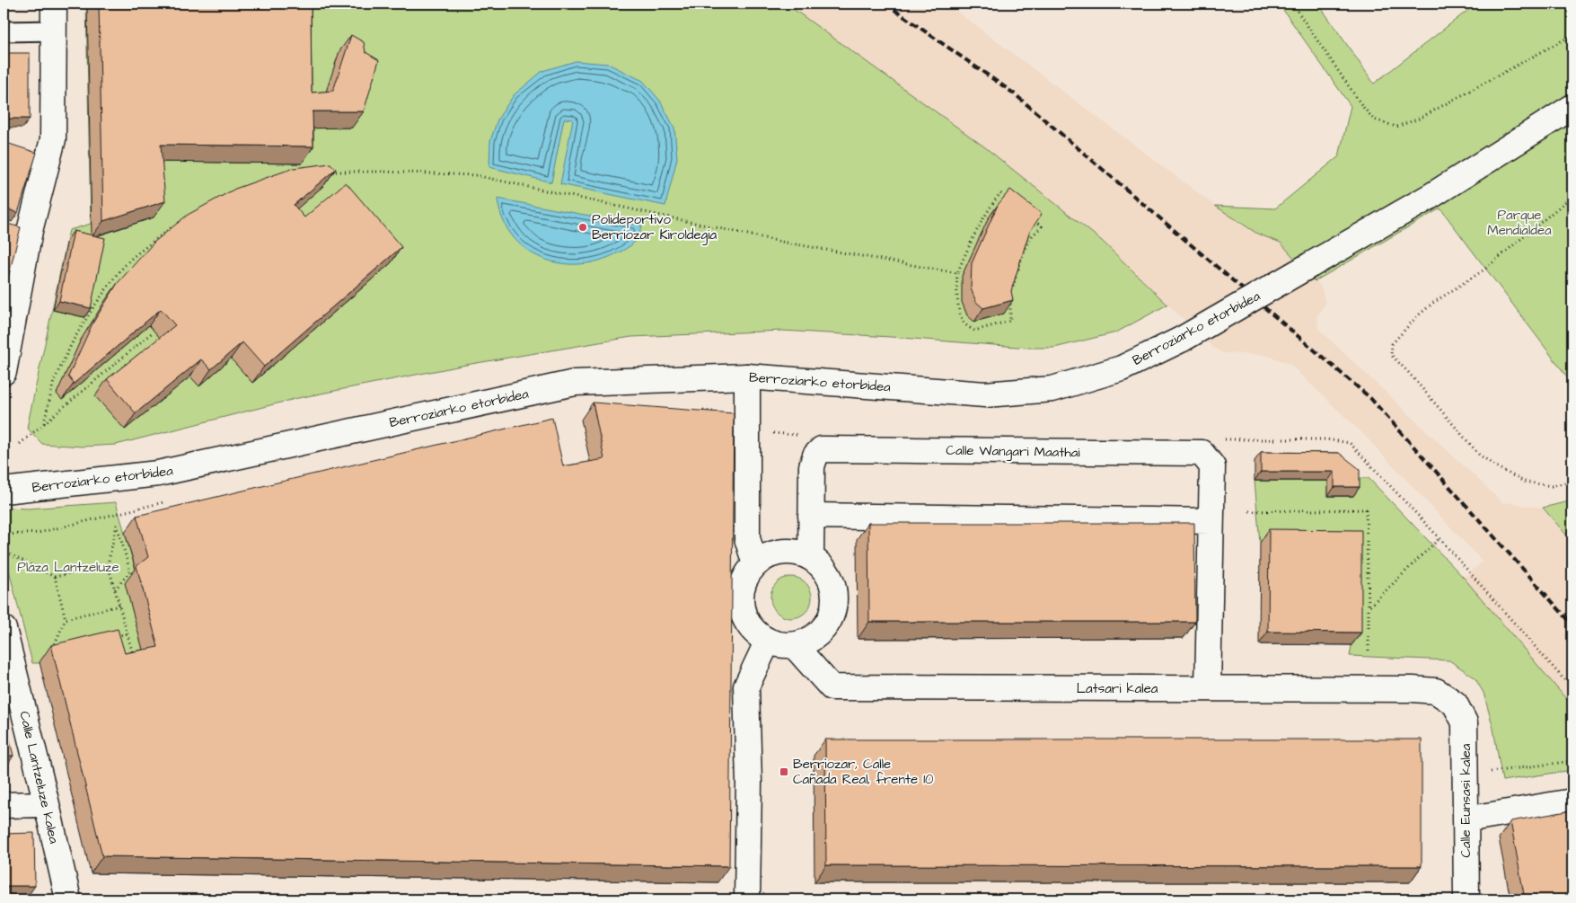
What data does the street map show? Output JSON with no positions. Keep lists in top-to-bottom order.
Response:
{
  "streets": {
    "street": [
      "Berroziarko etorbidea",
      "Calle Wangari Maathai",
      "Latsari kalea",
      "Calle Lantzeluze kalea",
      "Calle Eunsasi kalea"
    ]
  },
  "crossings": [
    ["Calle Wangari Maathai", "Latsari kalea"],
    ["Latsari kalea", "Calle Eunsasi kalea"]
  ],
  "parks": ["Parque Mendialdea", "Plaza Lantzeluze"],
  "places": {
    "other": ["Polideportivo Berriozar Kiroldegia"],
    "transit": ["Berriozar, Calle Cañada Real, frente 10"]
  }
}
